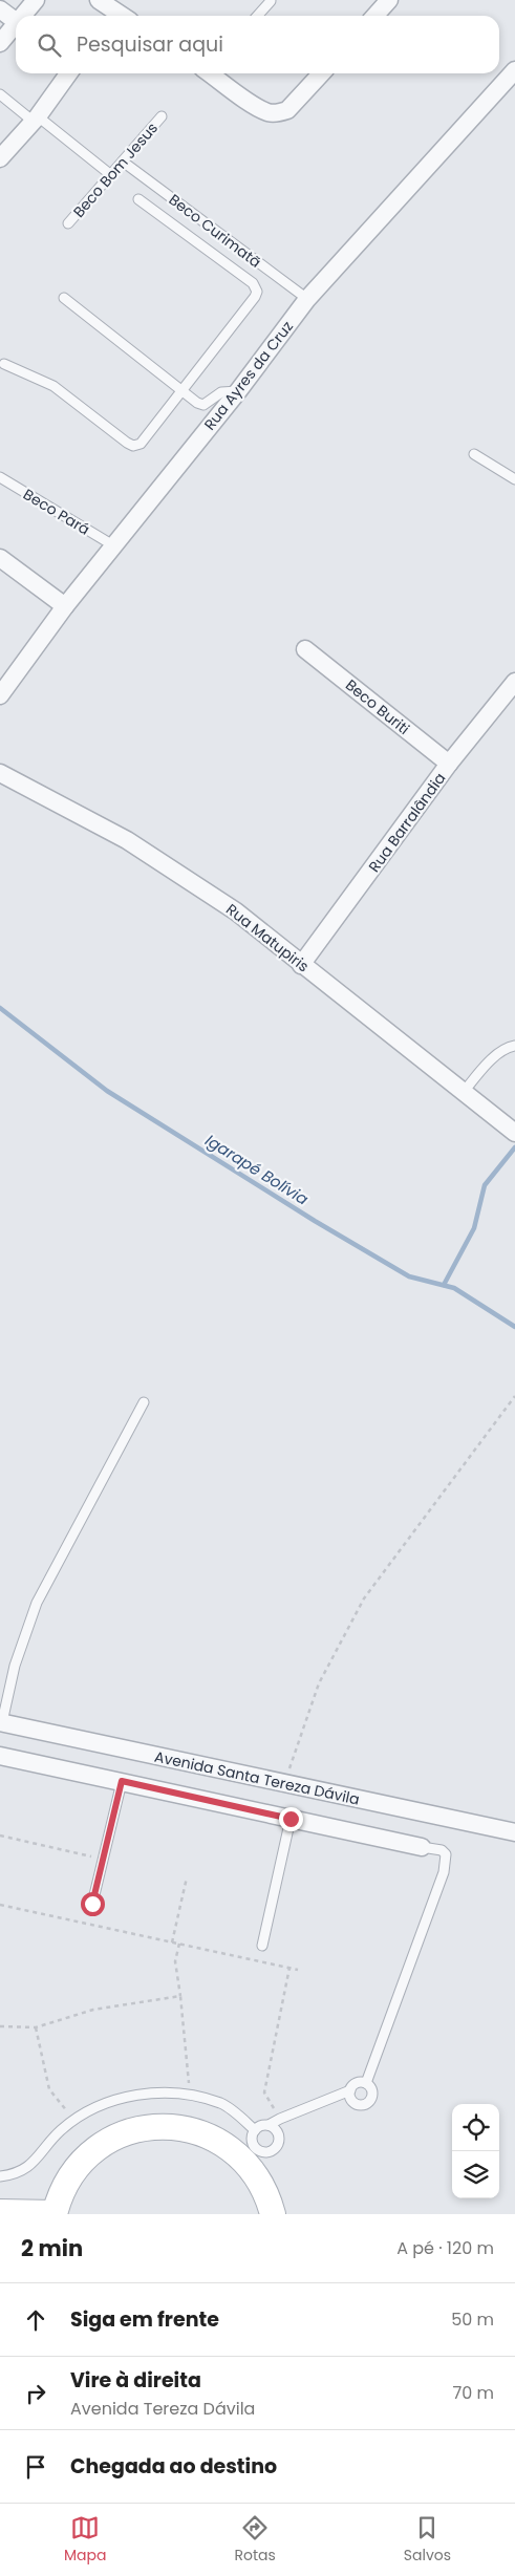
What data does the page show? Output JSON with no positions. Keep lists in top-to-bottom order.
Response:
{
  "streets": {
    "street": [
      "Rua Ayres da Cruz",
      "Beco Buriti",
      "Rua Barralândia",
      "Rua Matupiris",
      "Avenida Santa Tereza Dávila"
    ],
    "lane": ["Beco Bom Jesus", "Beco Curimatã", "Beco Pará"]
  },
  "crossings": [
    ["Beco Bom Jesus", "Beco Curimatã"],
    ["Beco Curimatã", "Rua Ayres da Cruz"],
    ["Rua Ayres da Cruz", "Beco Pará"],
    ["Beco Buriti", "Rua Barralândia"],
    ["Rua Barralândia", "Rua Matupiris"]
  ],
  "water": ["Igarapé Bolívia"],
  "page": {
    "search": "Pesquisar aqui",
    "heading": ["2 min", "A pé · 120 m"],
    "list": [
      ["Siga em frente", "50 m"],
      ["Vire à direita", "Avenida Tereza Dávila", "70 m"],
      "Chegada ao destino"
    ],
    "nav": ["Mapa", "Rotas", "Salvos"]
  }
}
